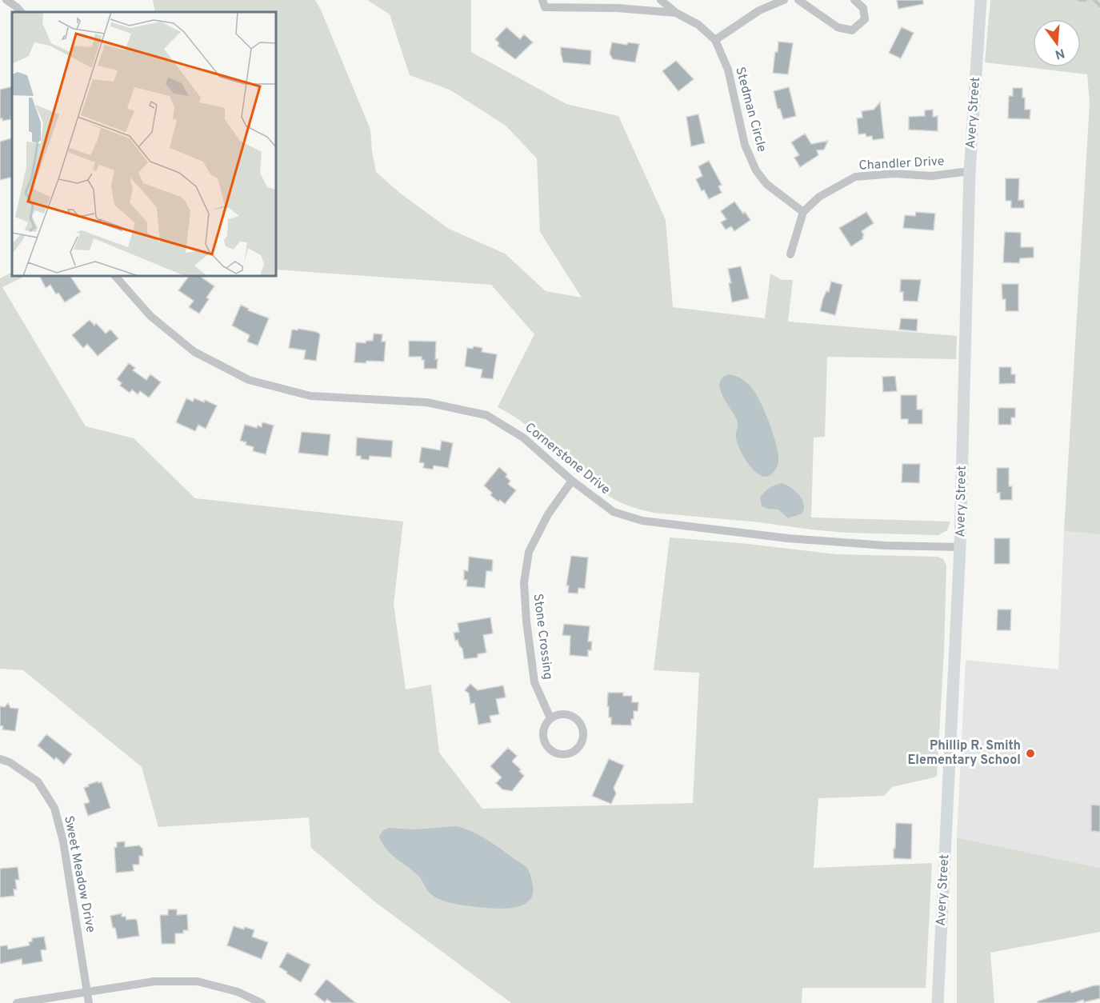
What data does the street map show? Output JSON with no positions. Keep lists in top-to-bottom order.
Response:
{
  "streets": {
    "main road": ["Avery Street"],
    "street": [
      "Stedman Circle",
      "Chandler Drive",
      "Cornerstone Drive",
      "Stone Crossing",
      "Sweet Meadow Drive"
    ]
  },
  "crossings": [
    ["Stedman Circle", "Chandler Drive"],
    ["Avery Street", "Chandler Drive"],
    ["Avery Street", "Cornerstone Drive"],
    ["Cornerstone Drive", "Stone Crossing"]
  ],
  "places": ["Phillip R. Smith Elementary School"],
  "north": "bottom"
}
